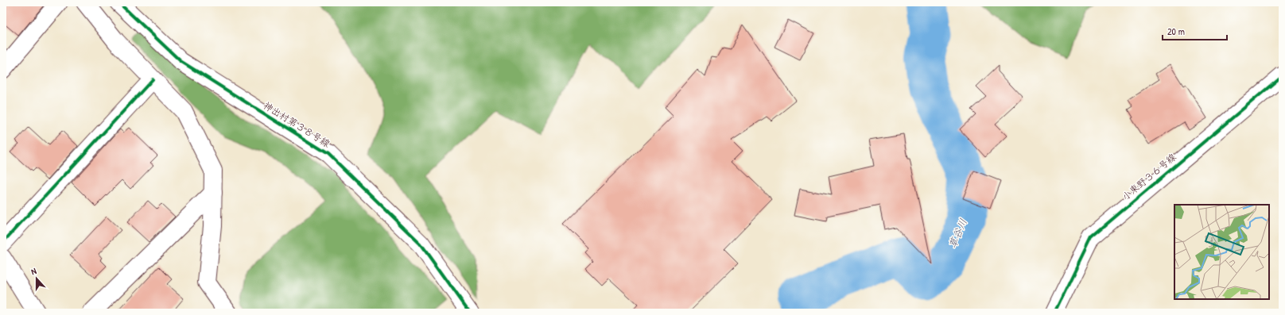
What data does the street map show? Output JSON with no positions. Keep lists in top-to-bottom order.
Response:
{
  "streets": {
    "street": ["神出村第３８号線", "小束野３６号線"]
  },
  "water": ["草谷川"],
  "scale_bar": "20 m",
  "north": "top"
}
